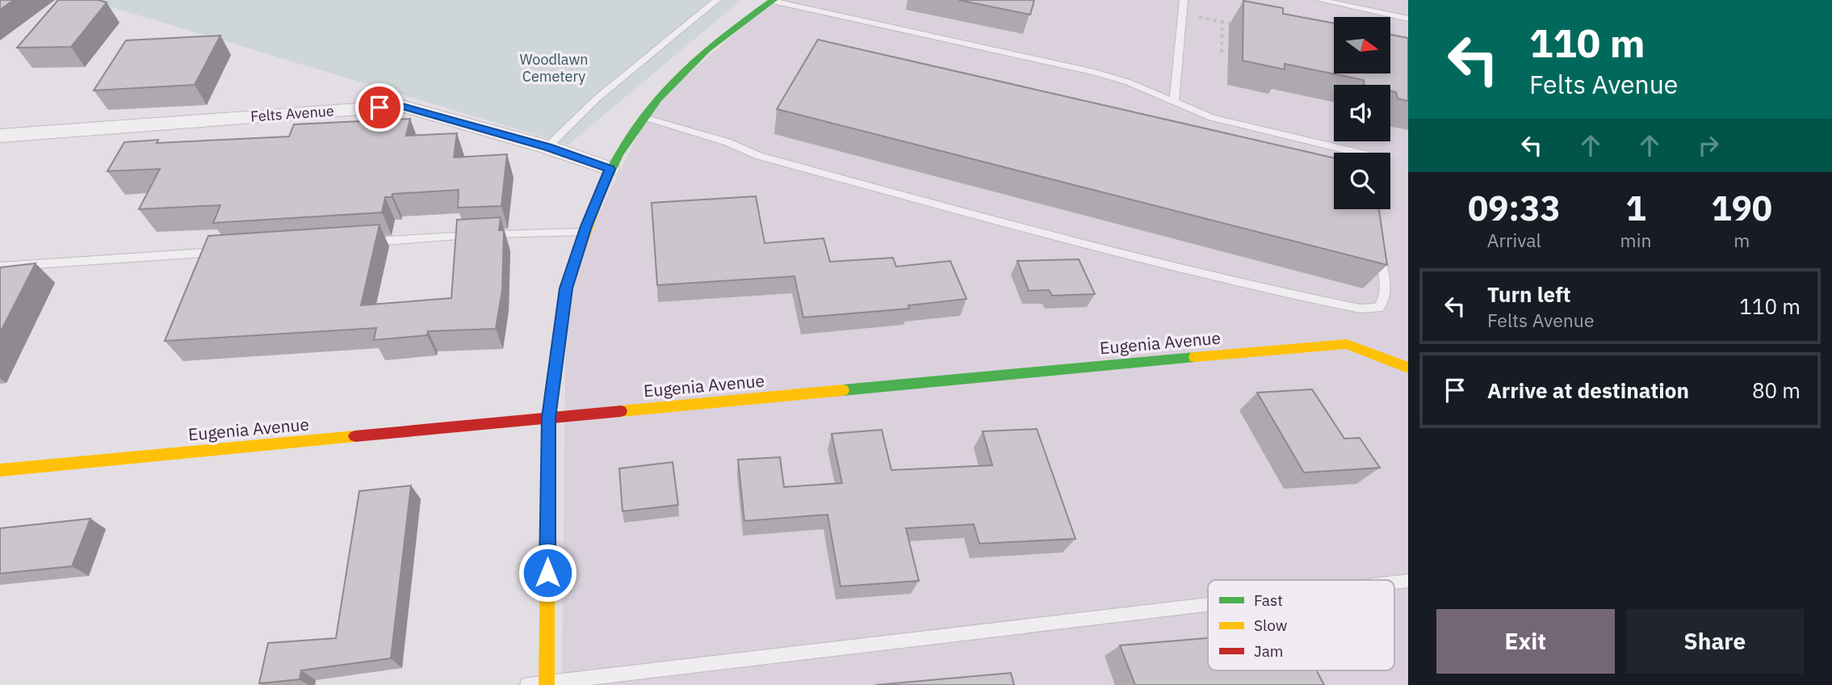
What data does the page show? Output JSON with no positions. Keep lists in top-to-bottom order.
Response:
{
  "streets": {
    "street": ["Felts Avenue", "Eugenia Avenue"]
  },
  "parks": ["Woodlawn Cemetery"],
  "legend": ["Fast", "Slow", "Jam"],
  "north": "right",
  "page": {
    "turn": ["110 m", "Felts Avenue"],
    "eta": [
      "09:33",
      "Arrival",
      "1",
      "min",
      "190",
      "m"
    ],
    "list": [
      {
        "name": "Turn left",
        "note": "Felts Avenue",
        "value": "110 m"
      },
      {
        "name": "Arrive at destination",
        "value": "80 m"
      }
    ],
    "buttons": ["Exit", "Share"]
  }
}
